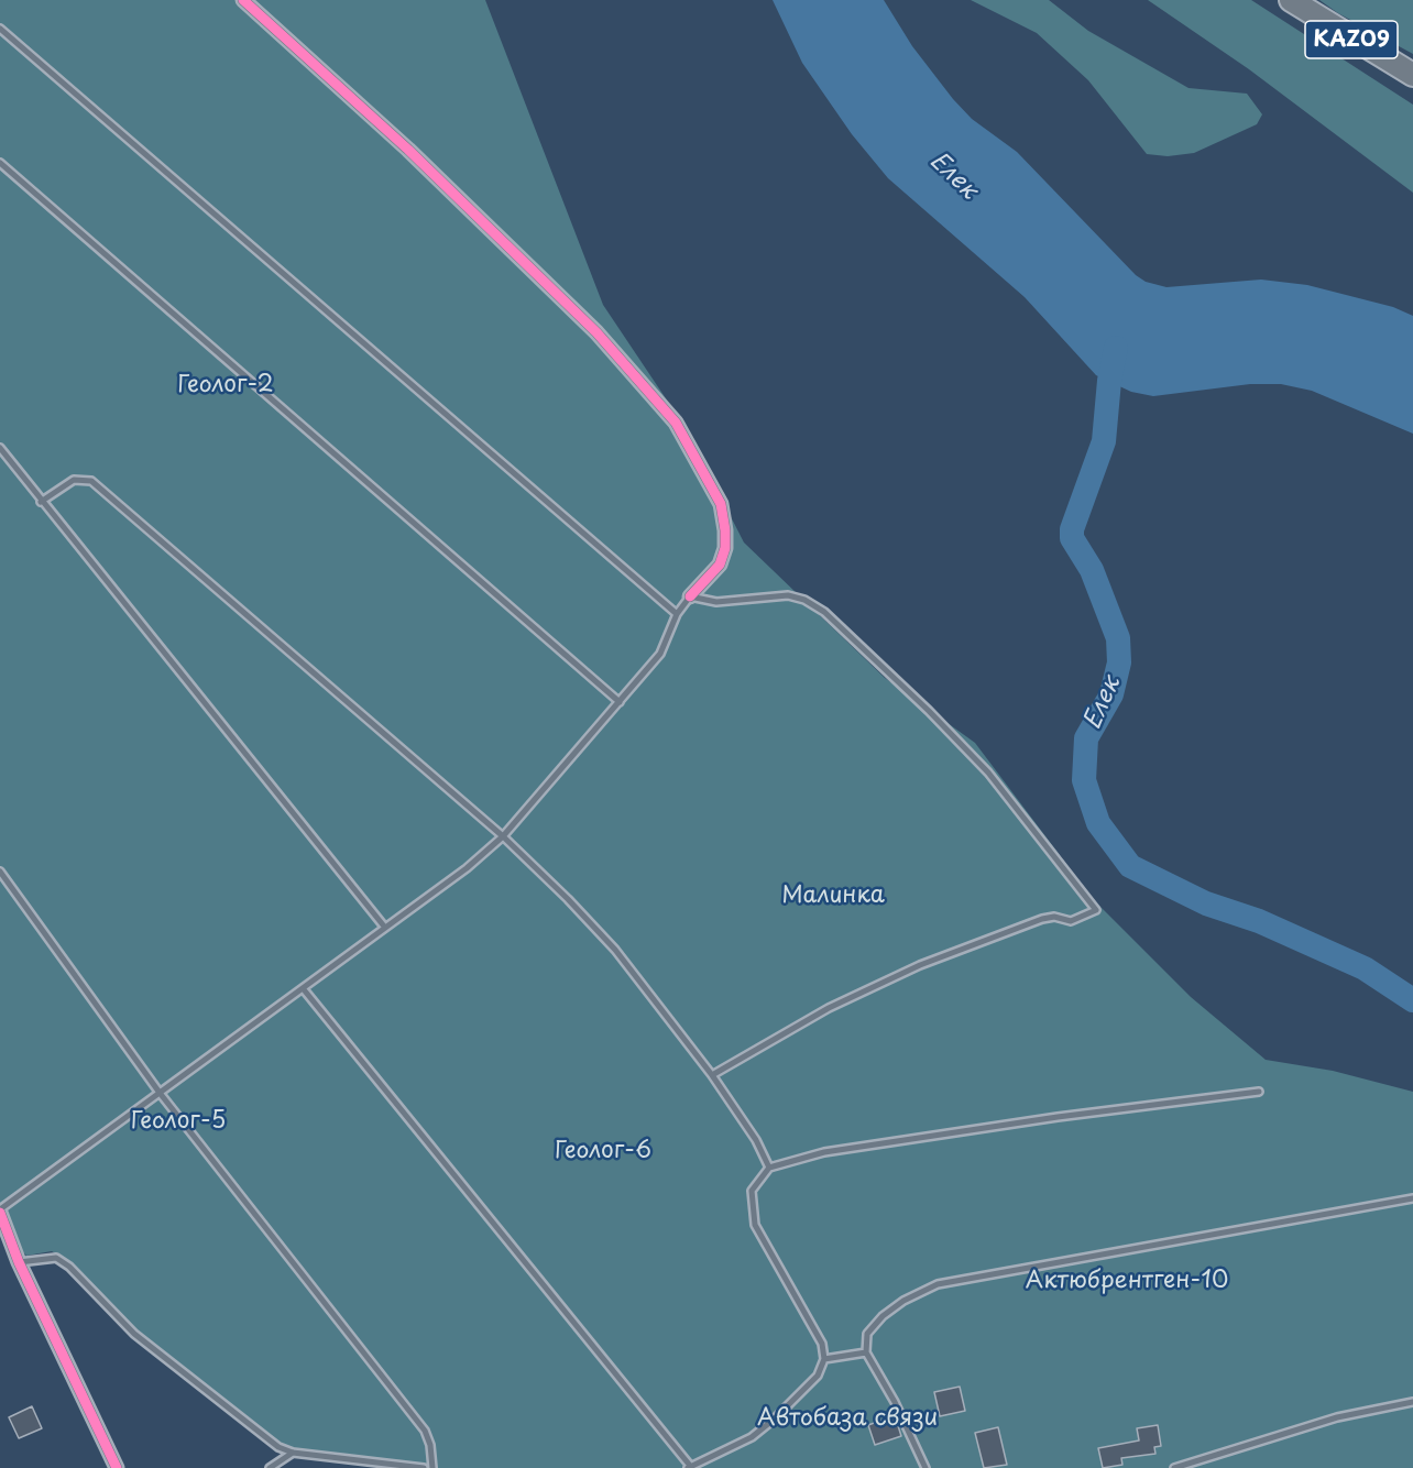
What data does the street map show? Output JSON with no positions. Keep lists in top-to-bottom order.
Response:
{
  "streets": {
    "highway": ["KAZ09"]
  },
  "water": ["Елек"],
  "parks": [
    "Геолог-2",
    "Малинка",
    "Геолог-5",
    "Геолог-6",
    "Актюбрентген-10",
    "Автобаза связи"
  ]
}
